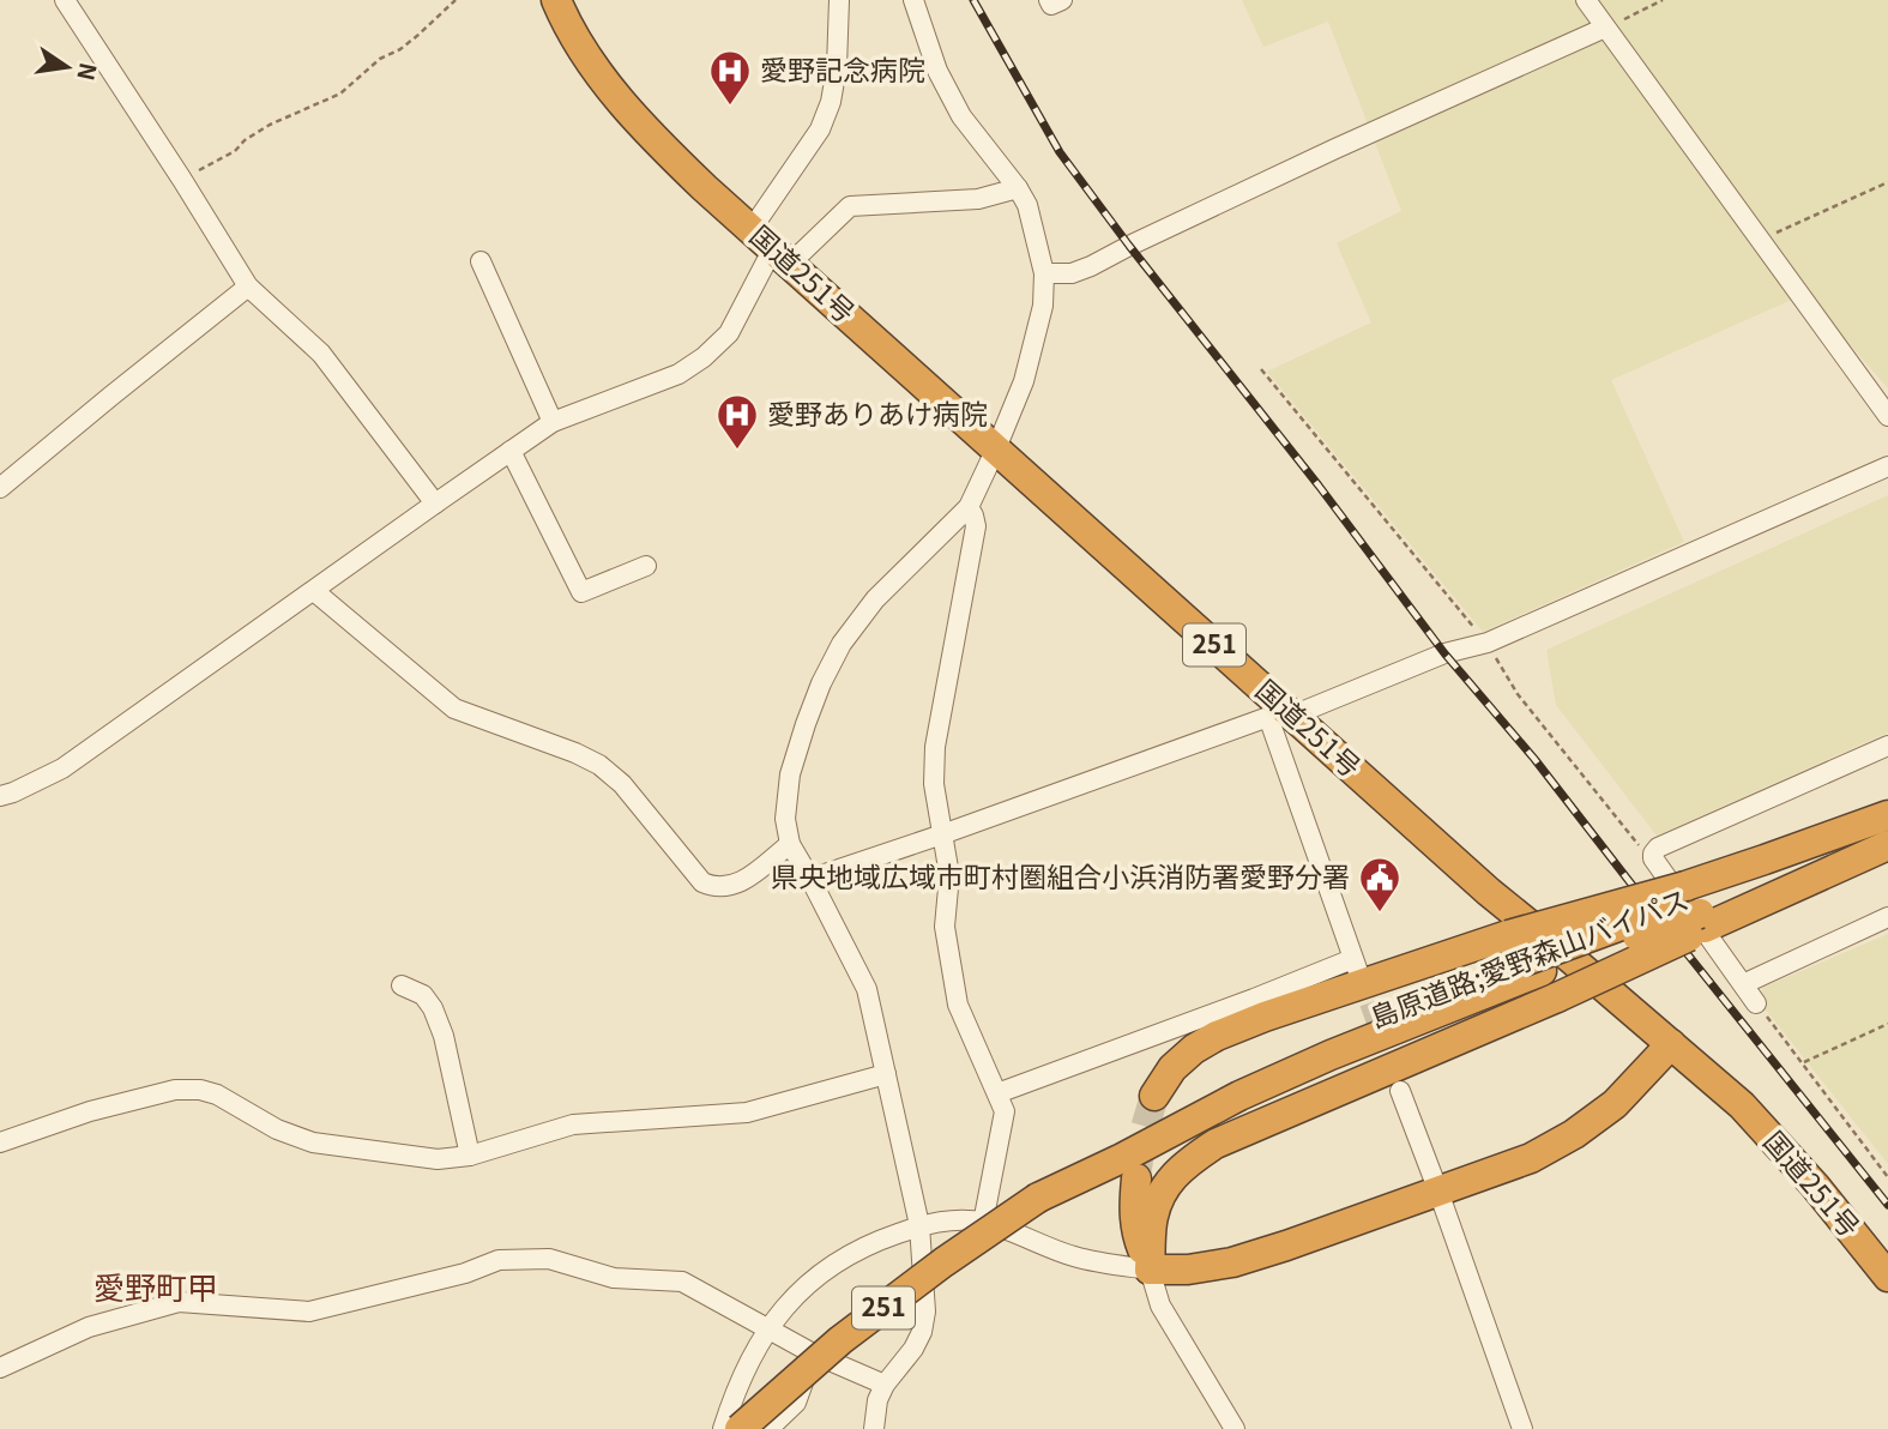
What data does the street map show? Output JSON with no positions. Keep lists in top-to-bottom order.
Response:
{
  "streets": {
    "highway": ["国道251号", "251", "島原道路;愛野森山バイパス"]
  },
  "crossings": [
    ["251", "島原道路;愛野森山バイパス"]
  ],
  "districts": ["愛野町甲"],
  "places": {
    "hospital": ["愛野記念病院", "愛野ありあけ病院"],
    "public building": ["県央地域広域市町村圏組合小浜消防署愛野分署"]
  },
  "north": "right"
}
